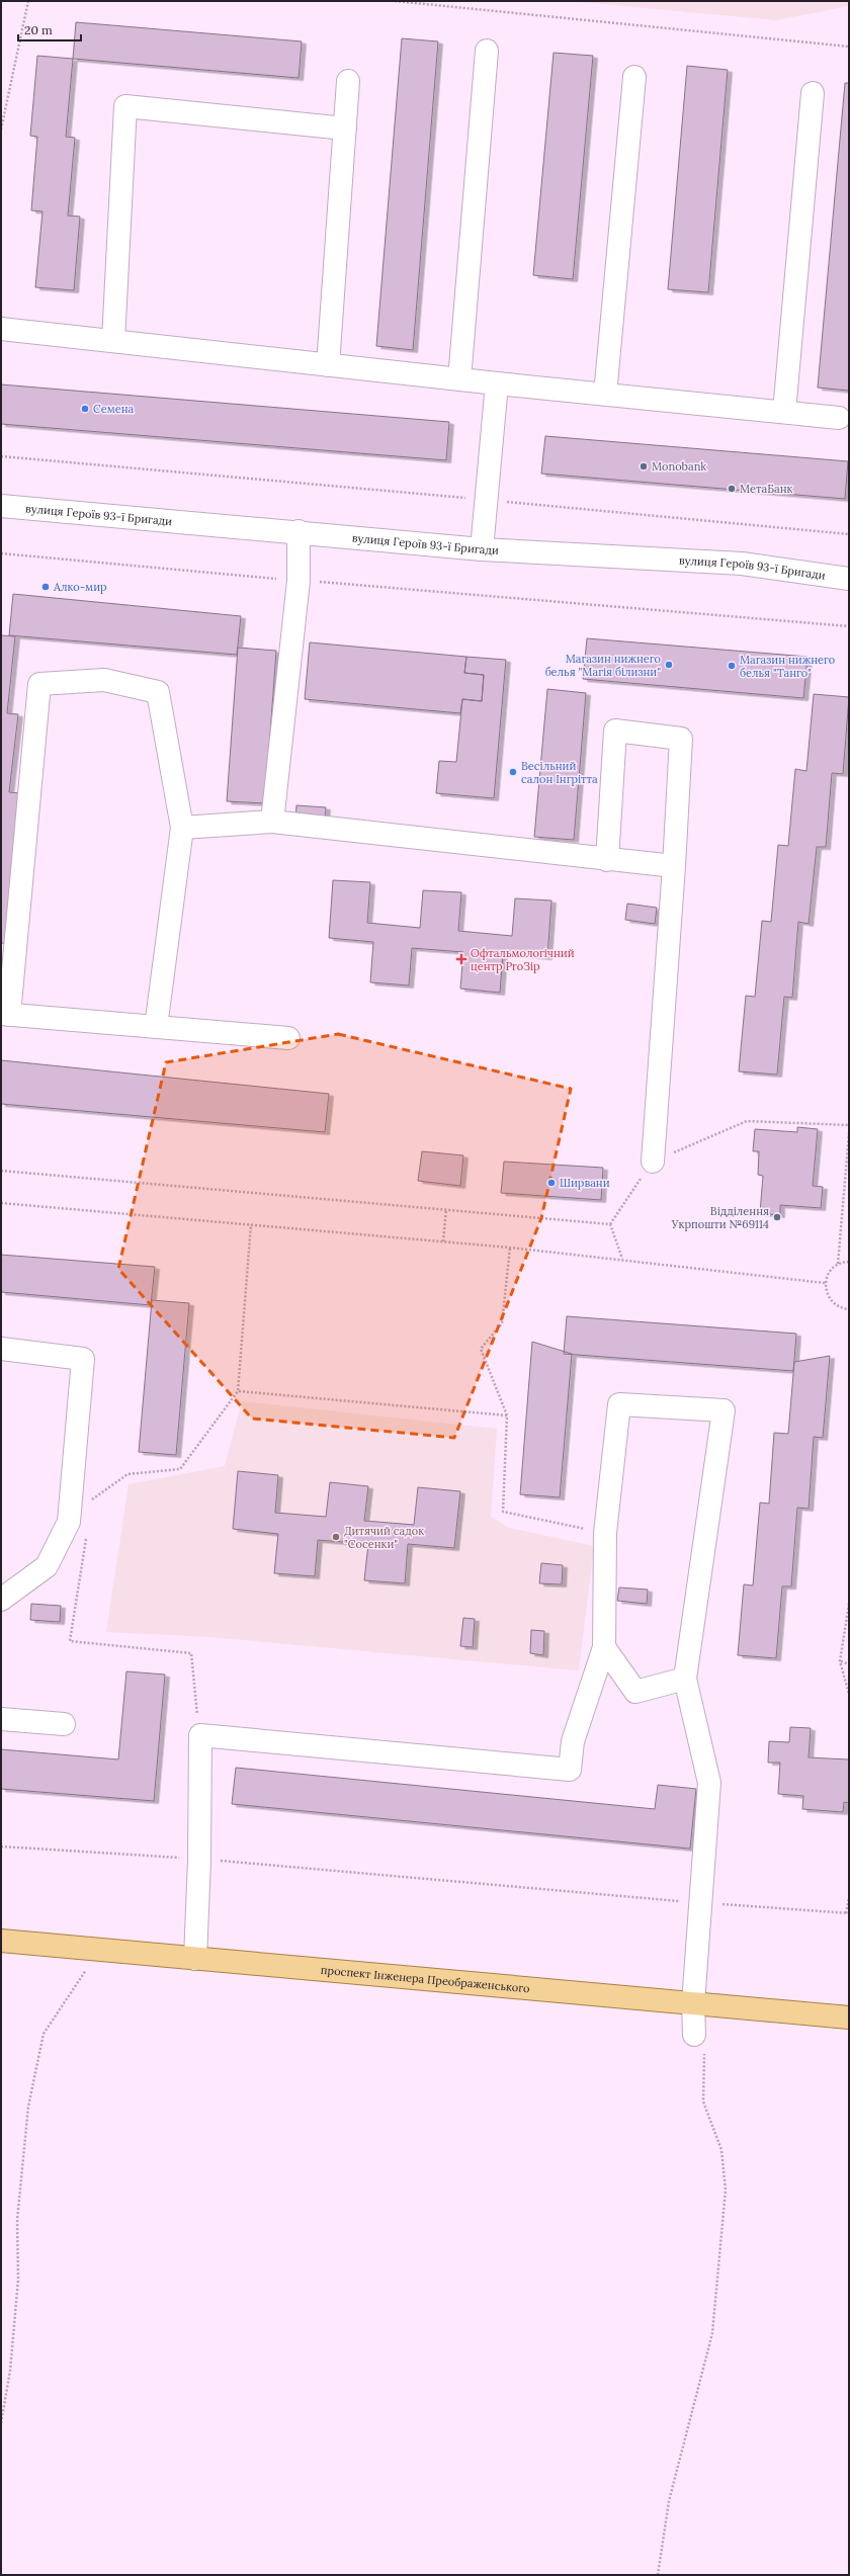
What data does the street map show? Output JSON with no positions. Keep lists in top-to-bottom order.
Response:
{
  "streets": {
    "main road": ["проспект Інженера Преображенського"],
    "street": ["вулиця Героїв 93-ї Бригади"]
  },
  "places": {
    "other": [
      "Семена",
      "Monobank",
      "МетаБанк",
      "Алко-мир",
      "Магазин нижнего белья \"Магія білизни\"",
      "Магазин нижнего белья \"Танго\"",
      "Весільний салон Інгрітта",
      "Ширвани",
      "Відділення Укрпошти №69114",
      "Дитячий садок \"Сосенки\""
    ],
    "health": ["Офтальмологічний центр ProЗір"]
  },
  "scale_bar": "20 m"
}
